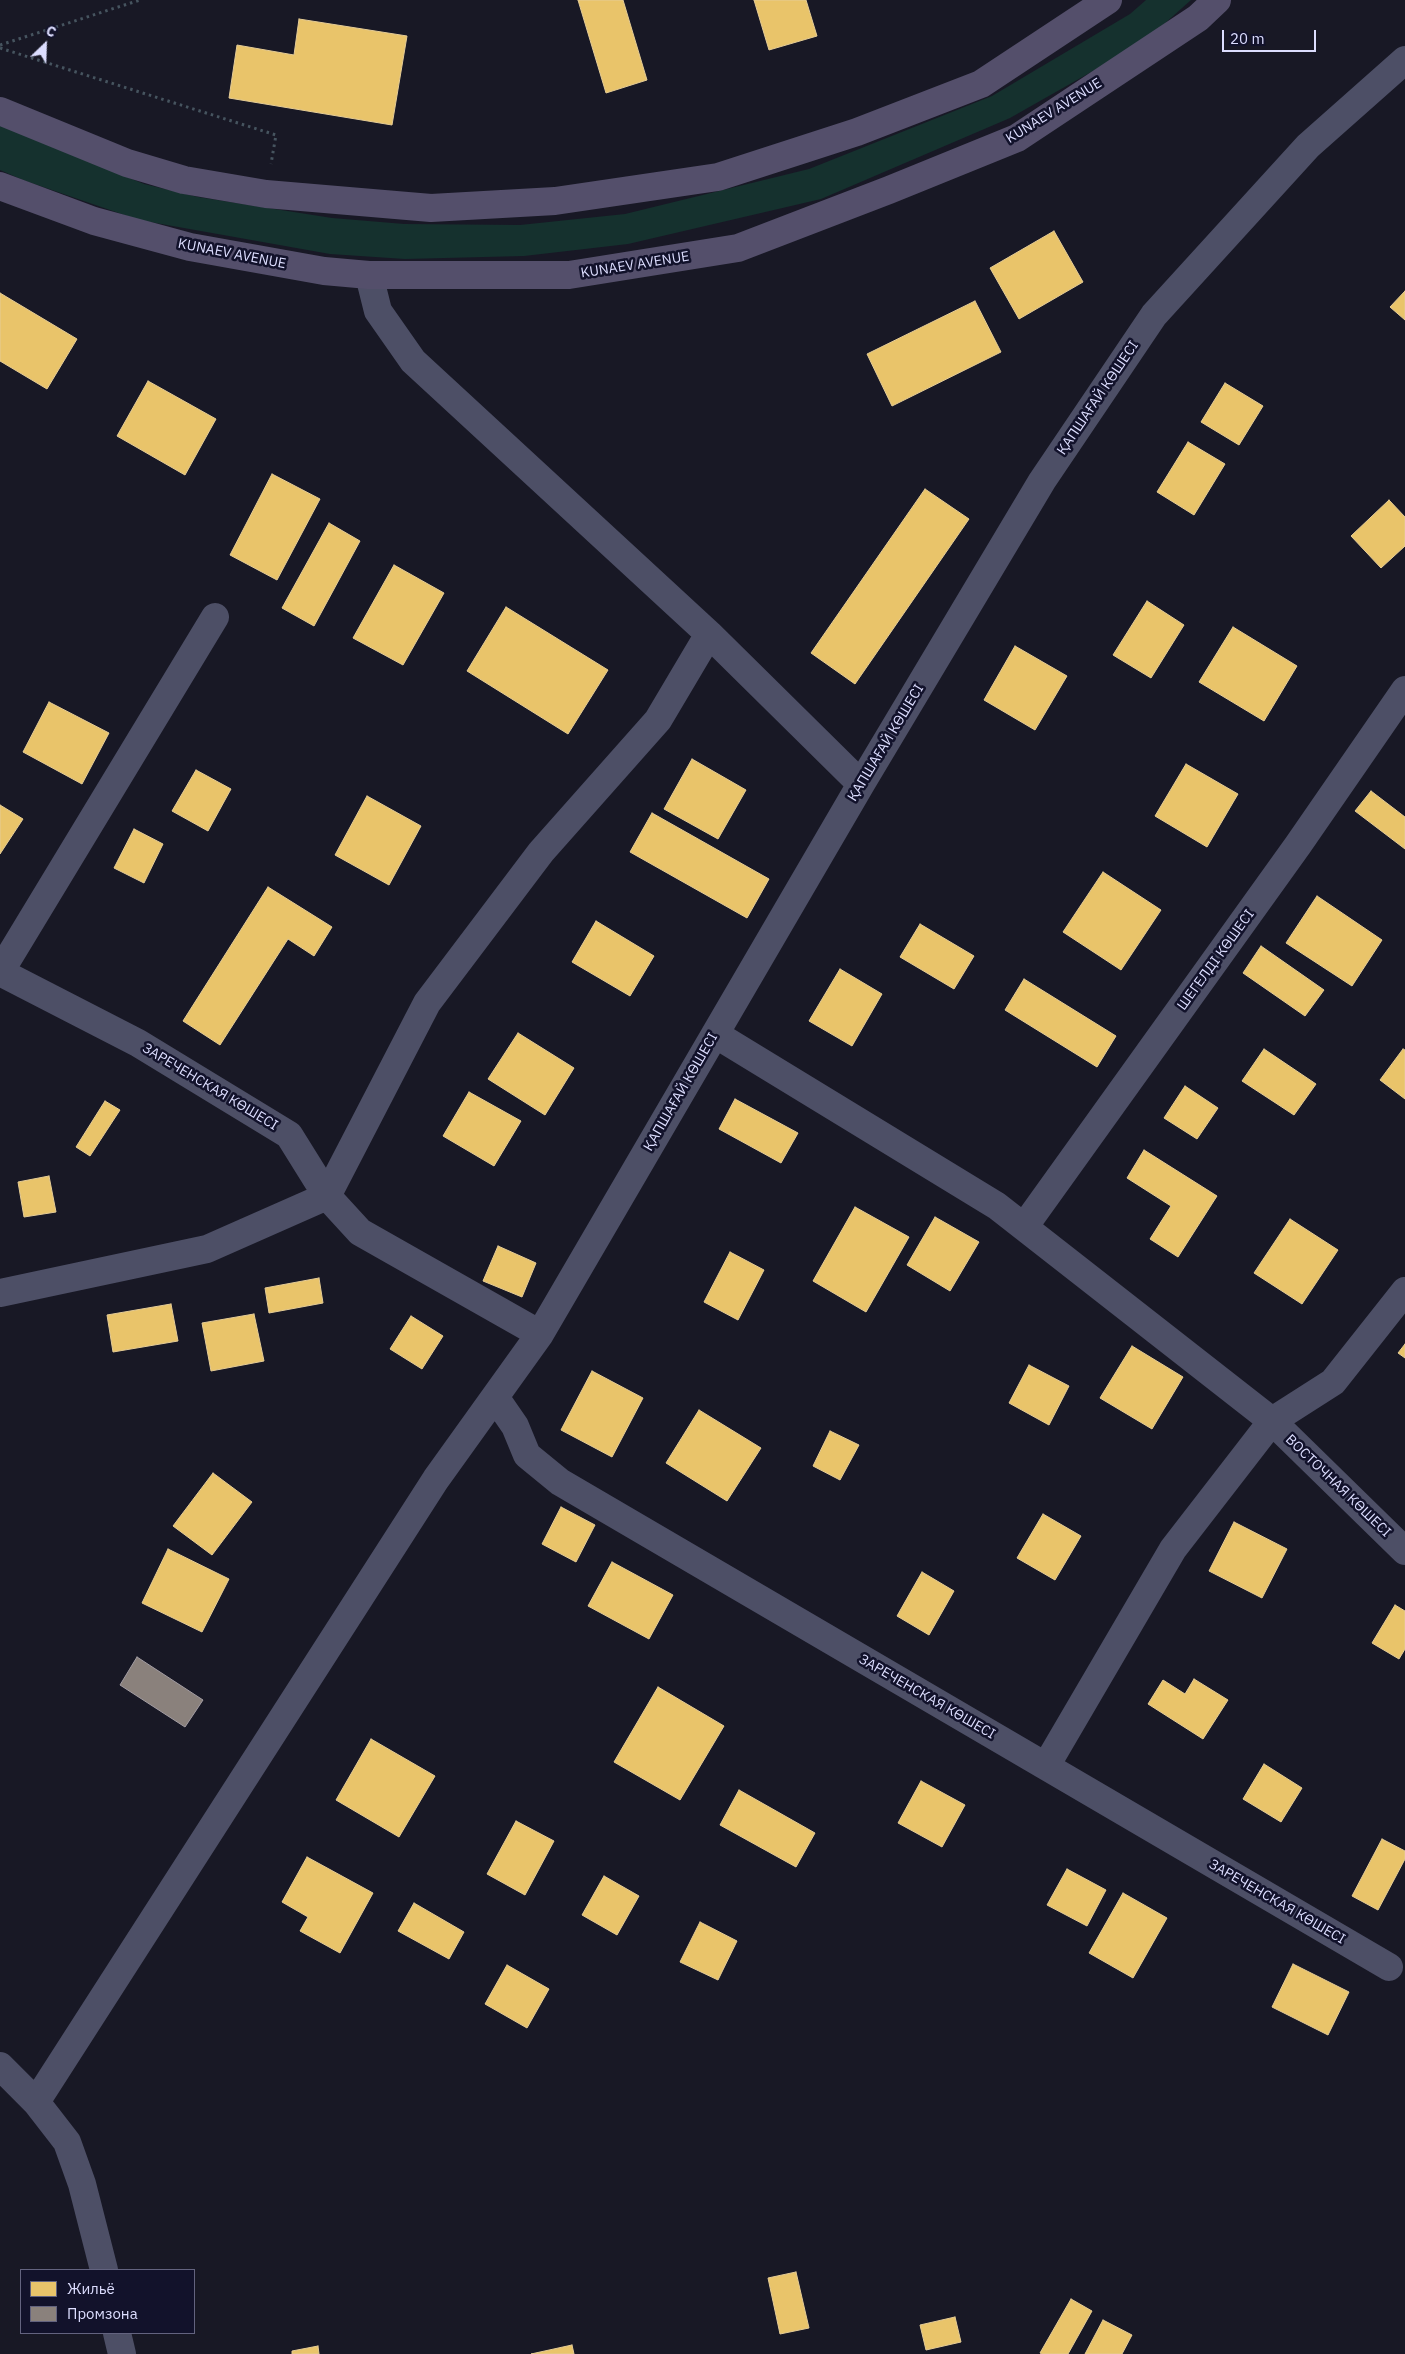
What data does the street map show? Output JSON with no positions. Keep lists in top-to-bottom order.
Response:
{
  "streets": {
    "main road": ["KUNAEV AVENUE"],
    "street": [
      "ҚАПШАҒАЙ КӨШЕСІ",
      "ШЕГЕЛДІ КӨШЕСІ",
      "ЗАРЕЧЕНСКАЯ КӨШЕСІ",
      "ВОСТОЧНАЯ КӨШЕСІ"
    ]
  },
  "crossings": [
    ["ҚАПШАҒАЙ КӨШЕСІ", "ЗАРЕЧЕНСКАЯ КӨШЕСІ"],
    ["ҚАПШАҒАЙ КӨШЕСІ", "ВОСТОЧНАЯ КӨШЕСІ"],
    ["ШЕГЕЛДІ КӨШЕСІ", "ВОСТОЧНАЯ КӨШЕСІ"]
  ],
  "legend": ["Жильё", "Промзона"],
  "scale_bar": "20 m",
  "north": "top right"
}
